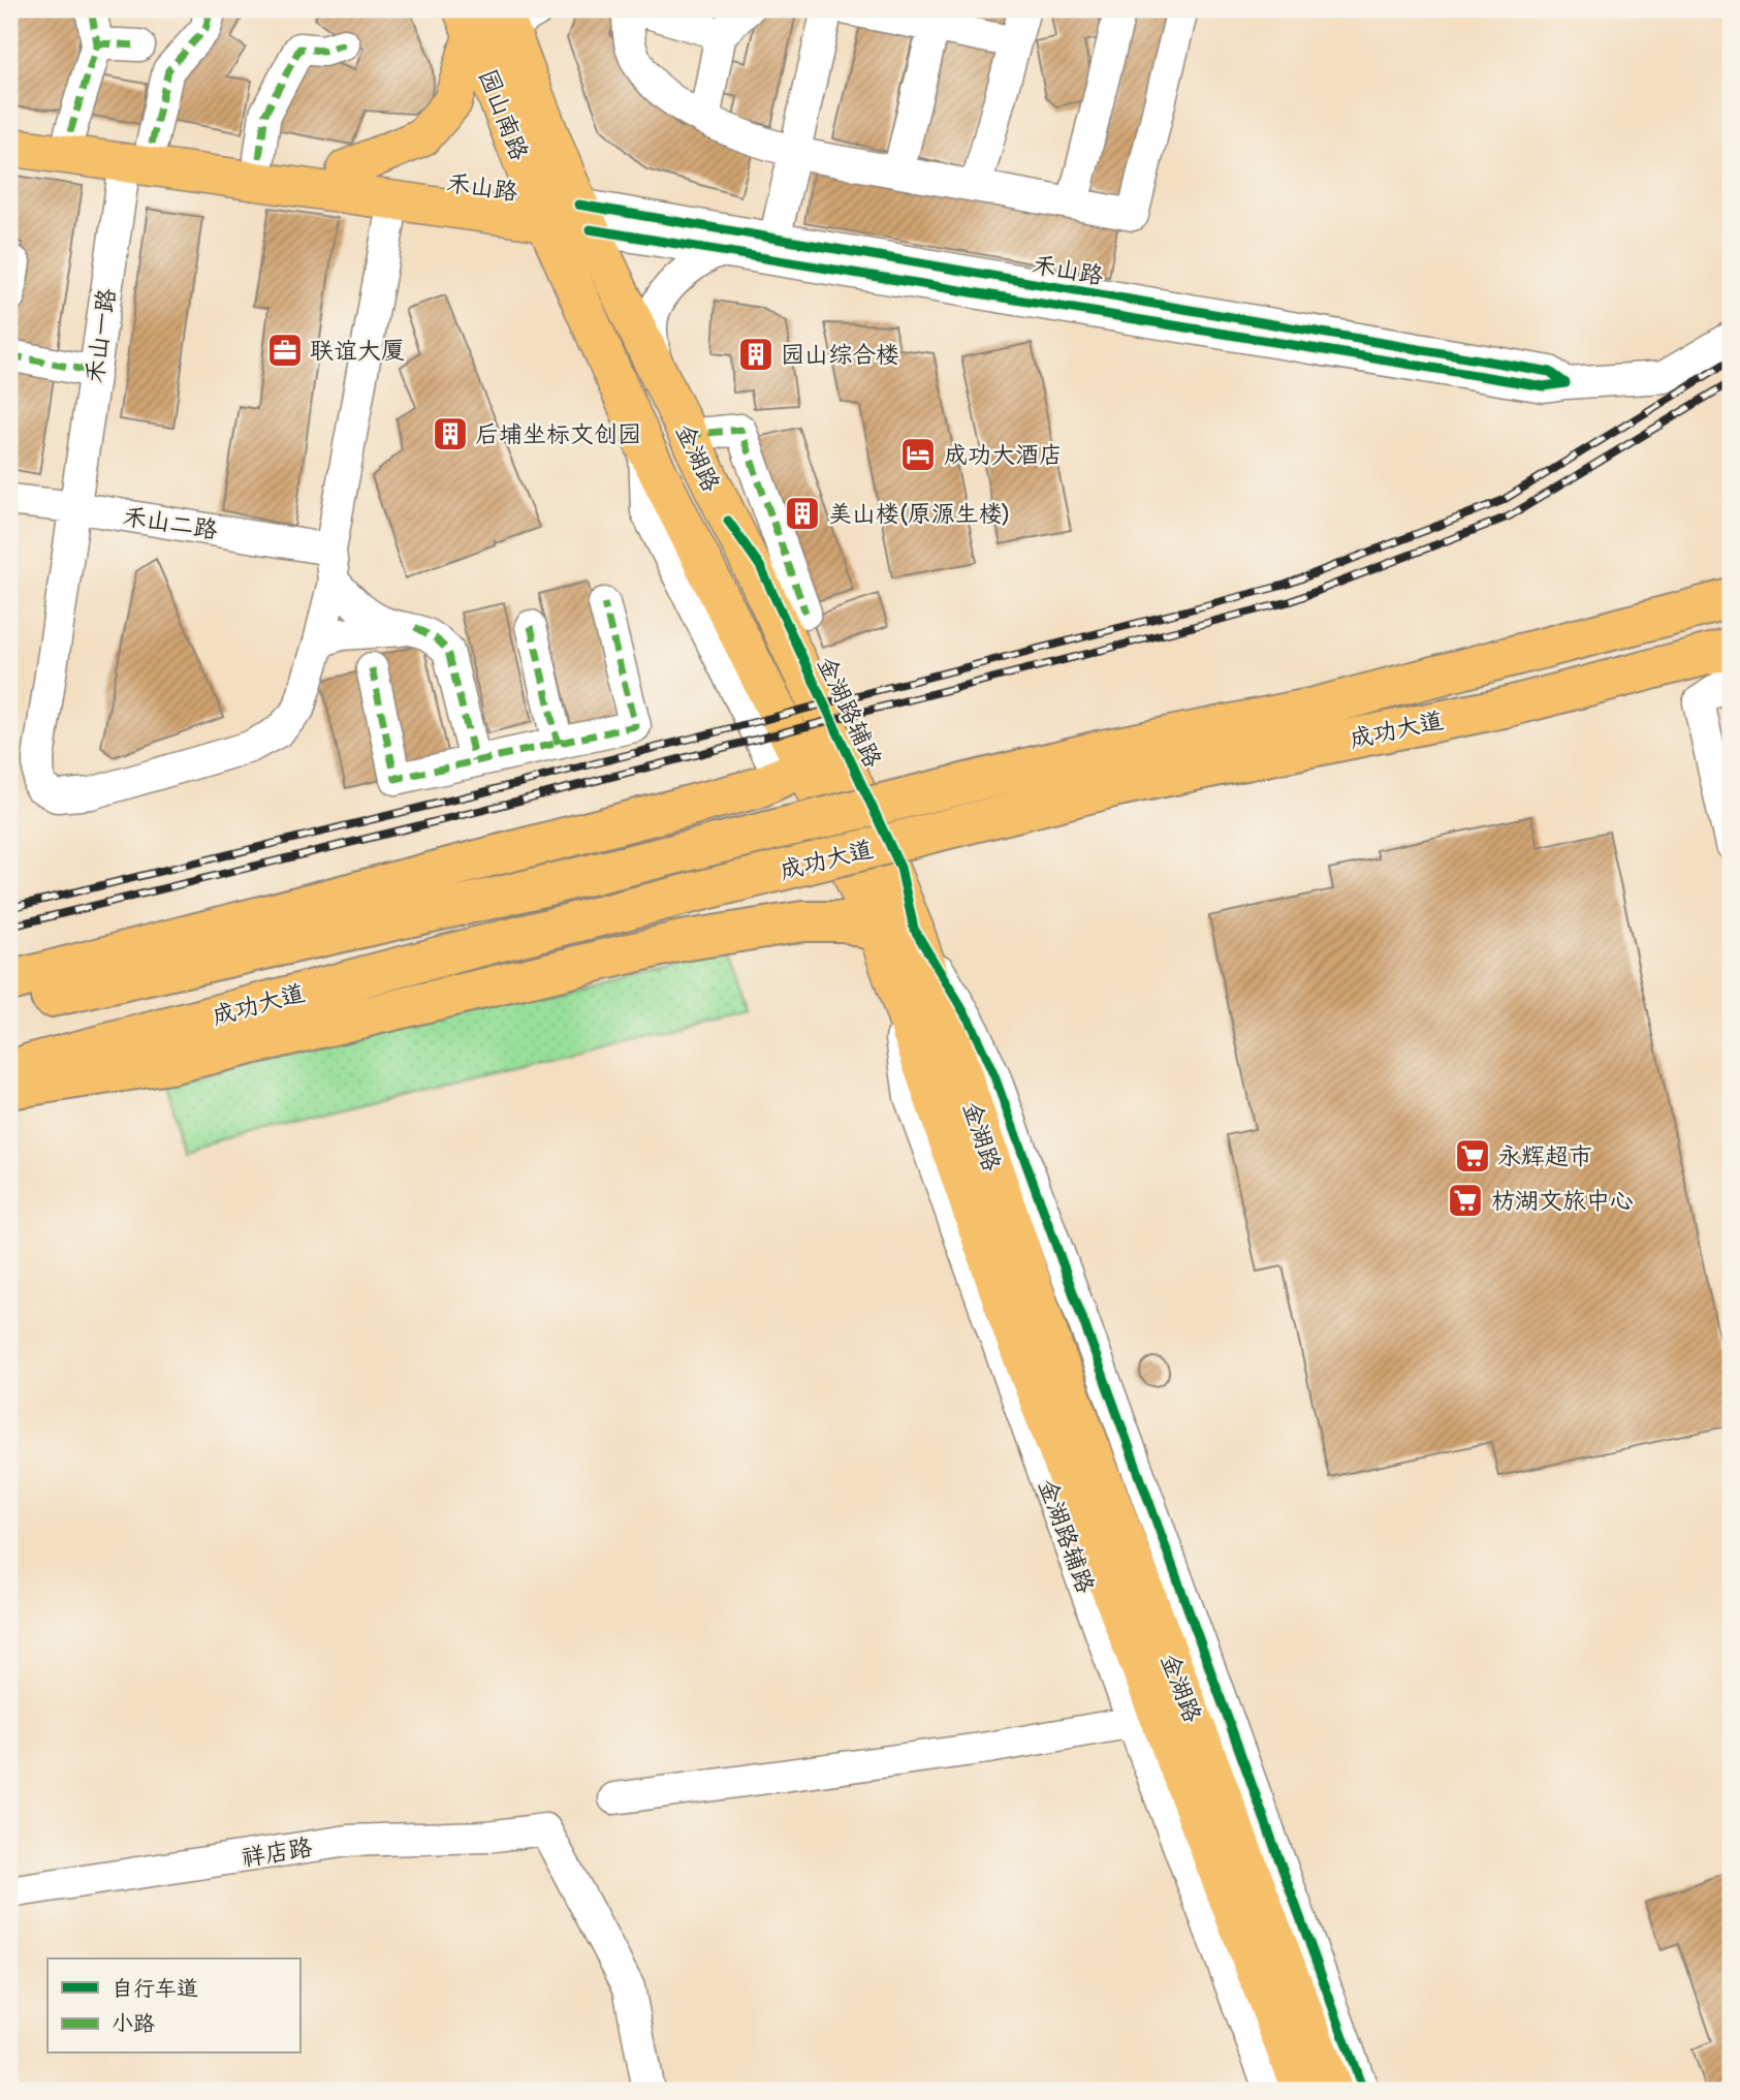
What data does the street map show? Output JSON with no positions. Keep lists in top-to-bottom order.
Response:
{
  "streets": {
    "highway": ["成功大道"],
    "main road": ["园山南路", "禾山路", "金湖路"],
    "street": [
      "禾山一路",
      "禾山二路",
      "金湖路辅路",
      "祥店路"
    ]
  },
  "crossings": [
    ["园山南路", "禾山路"],
    ["园山南路", "金湖路"],
    ["禾山路", "禾山一路"],
    ["禾山路", "金湖路"],
    ["禾山一路", "禾山二路"],
    ["金湖路", "金湖路辅路"]
  ],
  "places": {
    "office": ["联谊大厦"],
    "building": ["园山综合楼", "后埔坐标文创园", "美山楼(原源生楼)"],
    "hotel": ["成功大酒店"],
    "supermarket": ["永辉超市", "枋湖文旅中心"]
  },
  "legend": ["自行车道", "小路"]
}
